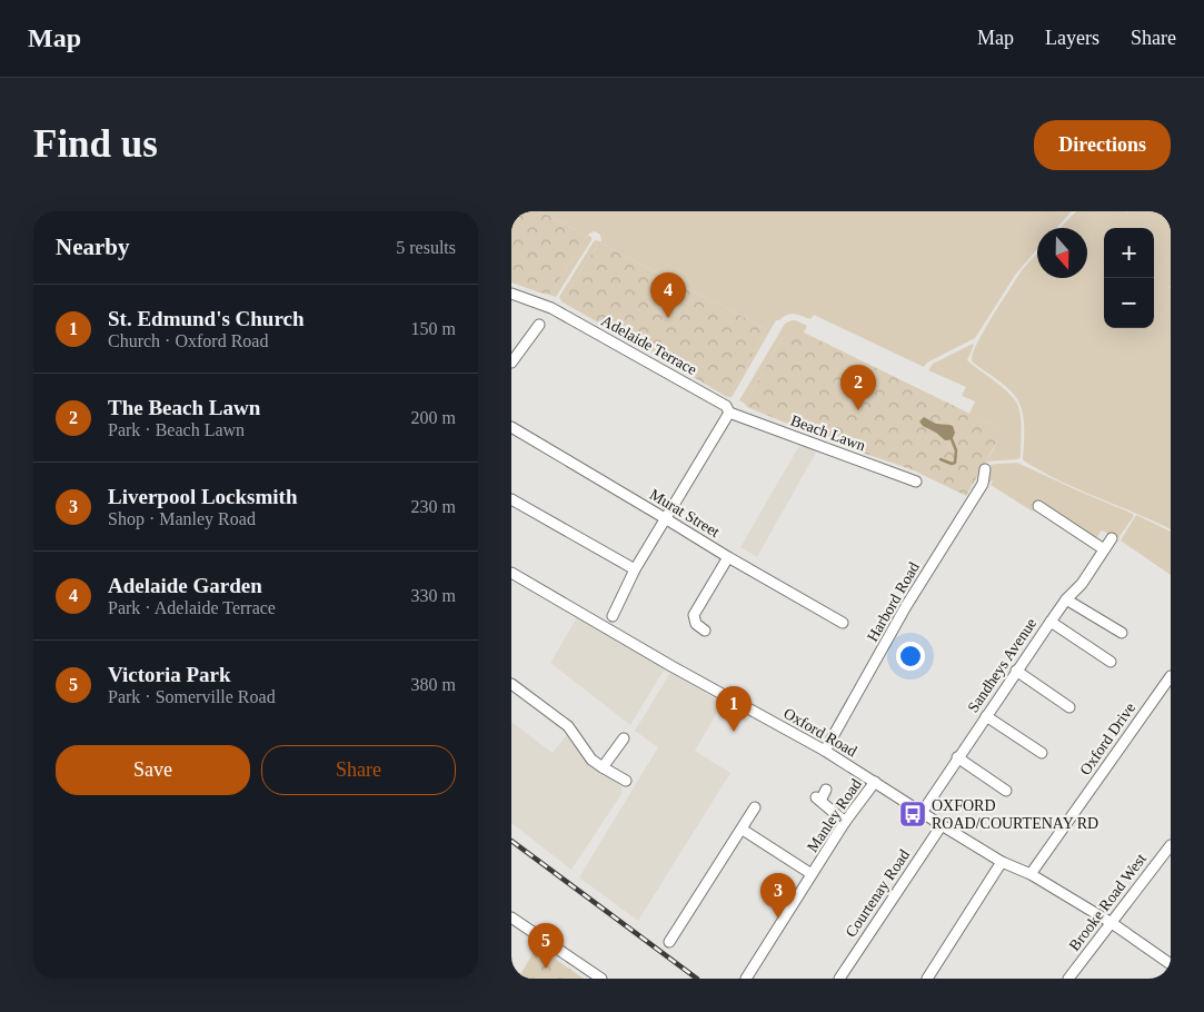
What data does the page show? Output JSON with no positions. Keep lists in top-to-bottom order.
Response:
{
  "streets": {
    "street": [
      "Adelaide Terrace",
      "Beach Lawn",
      "Murat Street",
      "Harbord Road",
      "Sandheys Avenue",
      "Oxford Road",
      "Oxford Drive",
      "Manley Road",
      "Courtenay Road",
      "Brooke Road West"
    ]
  },
  "crossings": [
    ["Adelaide Terrace", "Beach Lawn"],
    ["Harbord Road", "Oxford Road"],
    ["Sandheys Avenue", "Oxford Road"],
    ["Oxford Road", "Oxford Drive"],
    ["Oxford Road", "Manley Road"],
    ["Oxford Road", "Courtenay Road"],
    ["Oxford Road", "Brooke Road West"]
  ],
  "places": {
    "bus stop": ["OXFORD ROAD/COURTENAY RD"]
  },
  "north": "bottom",
  "page": {
    "header": "Map",
    "nav": ["Map", "Layers", "Share"],
    "buttons": [
      "Directions",
      ["Save", "Share"]
    ],
    "title": "Find us",
    "heading": ["Nearby", "5 results"],
    "map_buttons": ["+", "−"],
    "pins": [
      "4",
      "2",
      "1",
      "3",
      "5"
    ],
    "list": [
      {
        "mark": "1",
        "name": "St. Edmund's Church",
        "note": "Church · Oxford Road",
        "value": "150 m"
      },
      {
        "mark": "2",
        "name": "The Beach Lawn",
        "note": "Park · Beach Lawn",
        "value": "200 m"
      },
      {
        "mark": "3",
        "name": "Liverpool Locksmith",
        "note": "Shop · Manley Road",
        "value": "230 m"
      },
      {
        "mark": "4",
        "name": "Adelaide Garden",
        "note": "Park · Adelaide Terrace",
        "value": "330 m"
      },
      {
        "mark": "5",
        "name": "Victoria Park",
        "note": "Park · Somerville Road",
        "value": "380 m"
      }
    ]
  }
}
